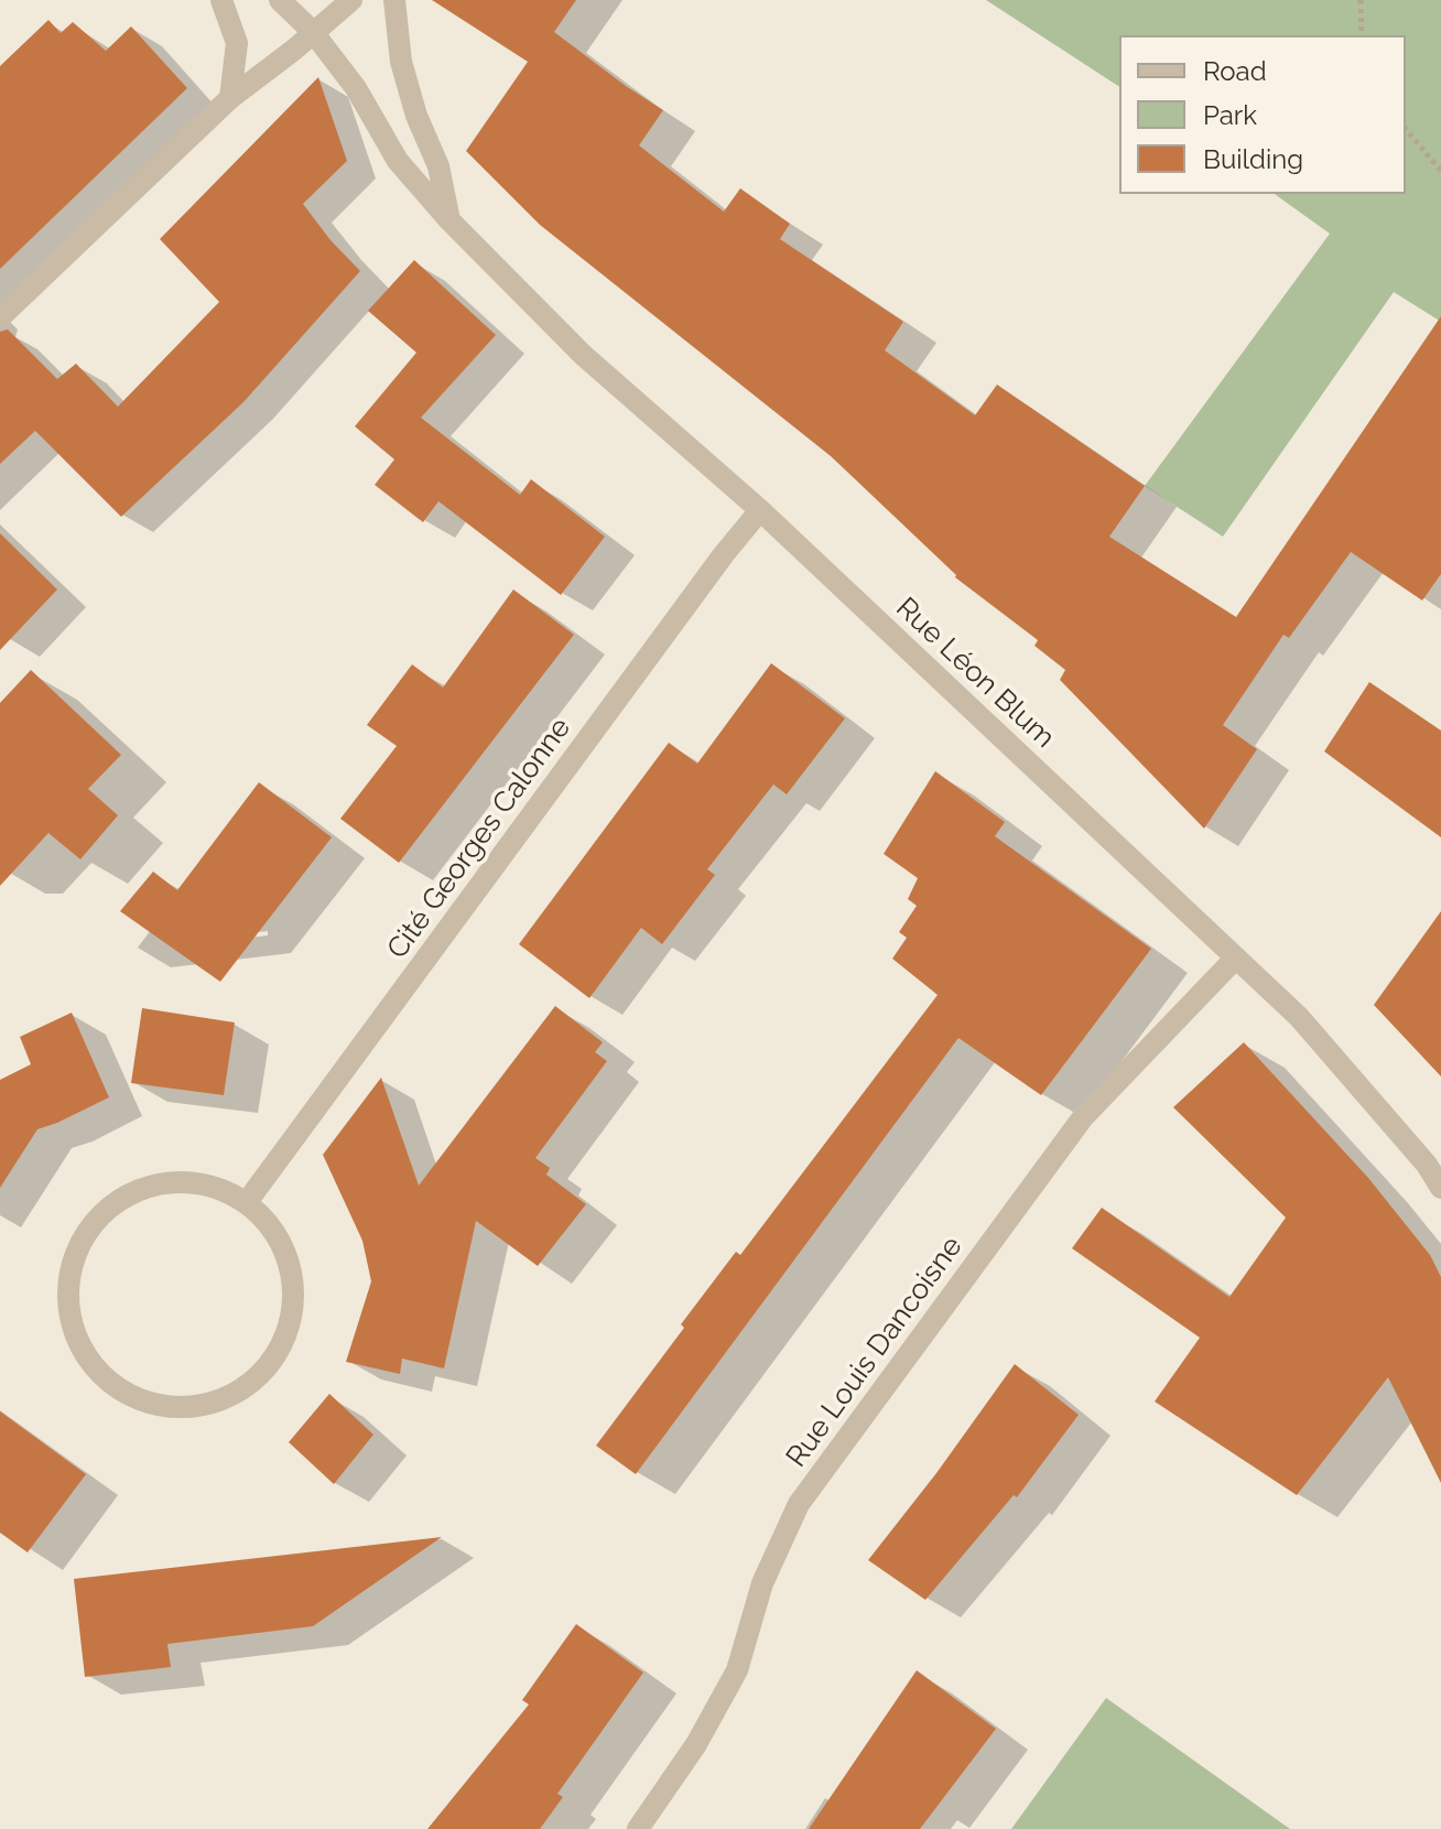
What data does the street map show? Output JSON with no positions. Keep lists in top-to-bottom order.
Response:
{
  "streets": {
    "street": ["Rue Léon Blum", "Cité Georges Calonne", "Rue Louis Dancoisne"]
  },
  "crossings": [
    ["Rue Léon Blum", "Cité Georges Calonne"],
    ["Rue Léon Blum", "Rue Louis Dancoisne"]
  ],
  "legend": ["Road", "Park", "Building"]
}
